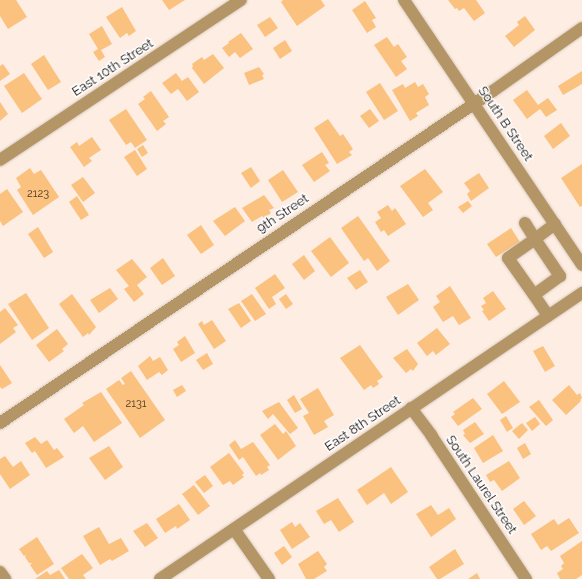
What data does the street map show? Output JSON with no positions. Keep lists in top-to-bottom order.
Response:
{
  "streets": {
    "street": [
      "East 10th Street",
      "South B Street",
      "9th Street",
      "East 8th Street",
      "South Laurel Street"
    ]
  },
  "crossings": [
    ["South B Street", "9th Street"],
    ["East 8th Street", "South Laurel Street"]
  ],
  "house_numbers": ["2123", "2131"]
}
